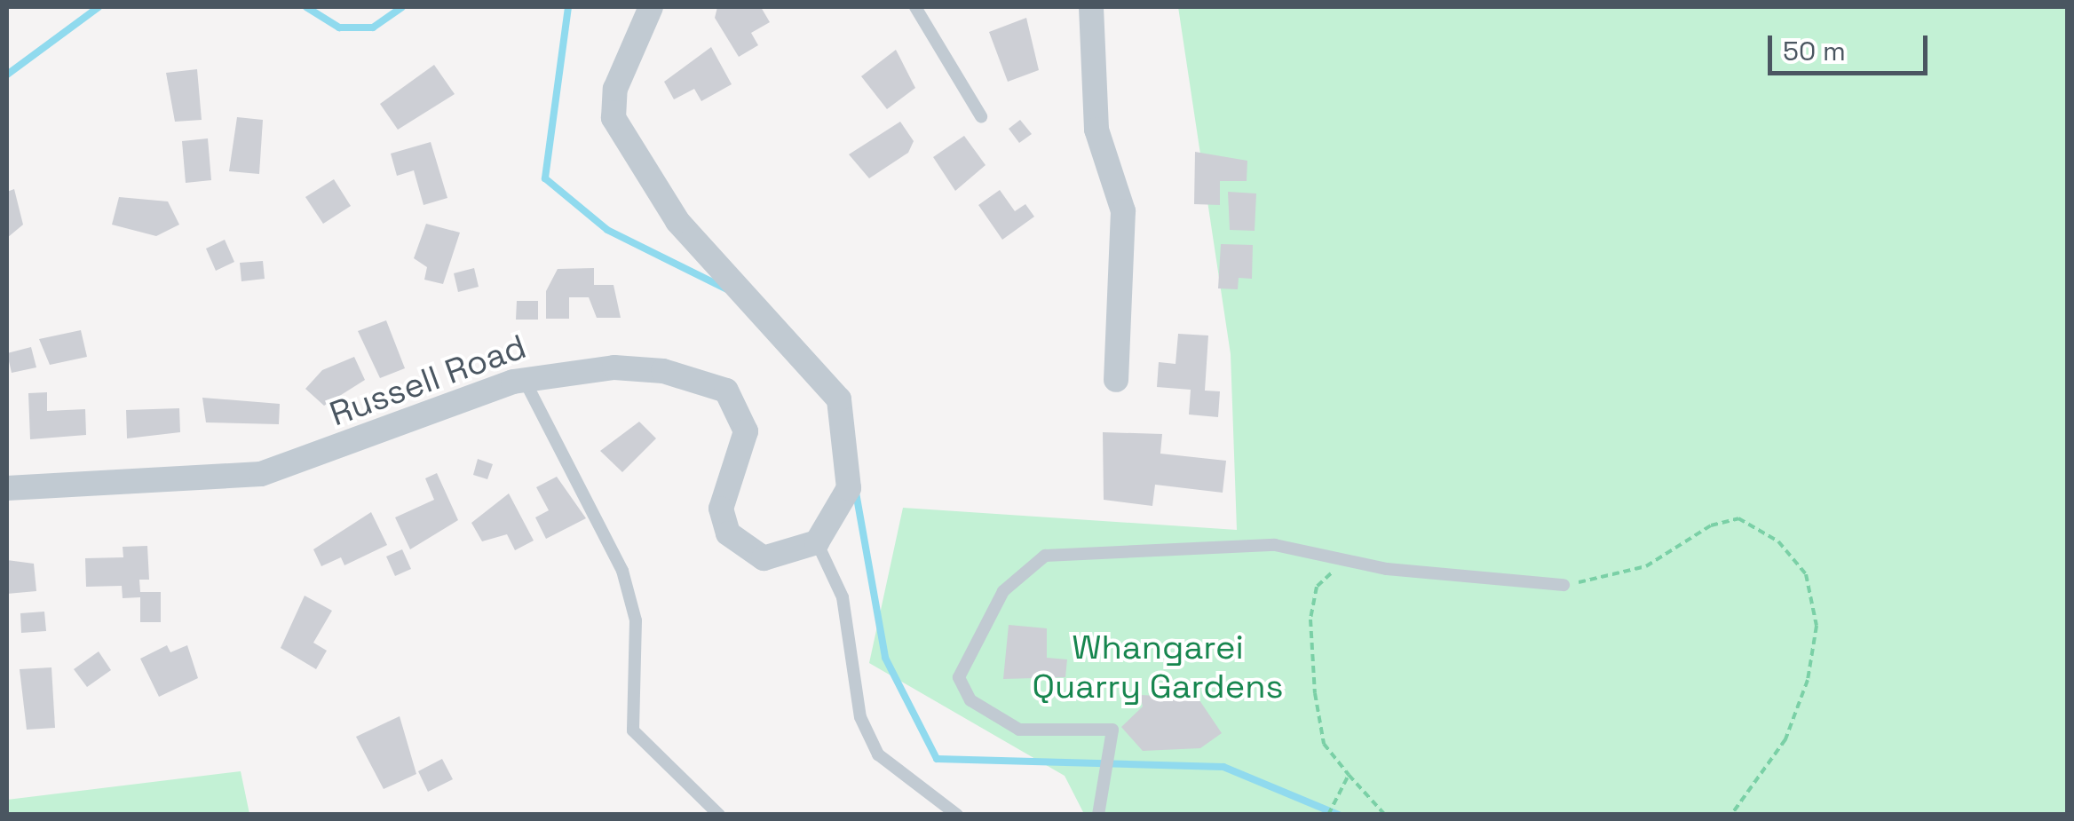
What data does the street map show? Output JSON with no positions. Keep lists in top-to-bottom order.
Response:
{
  "streets": {
    "street": ["Russell Road"]
  },
  "parks": ["Whangarei Quarry Gardens"],
  "scale_bar": "50 m"
}
